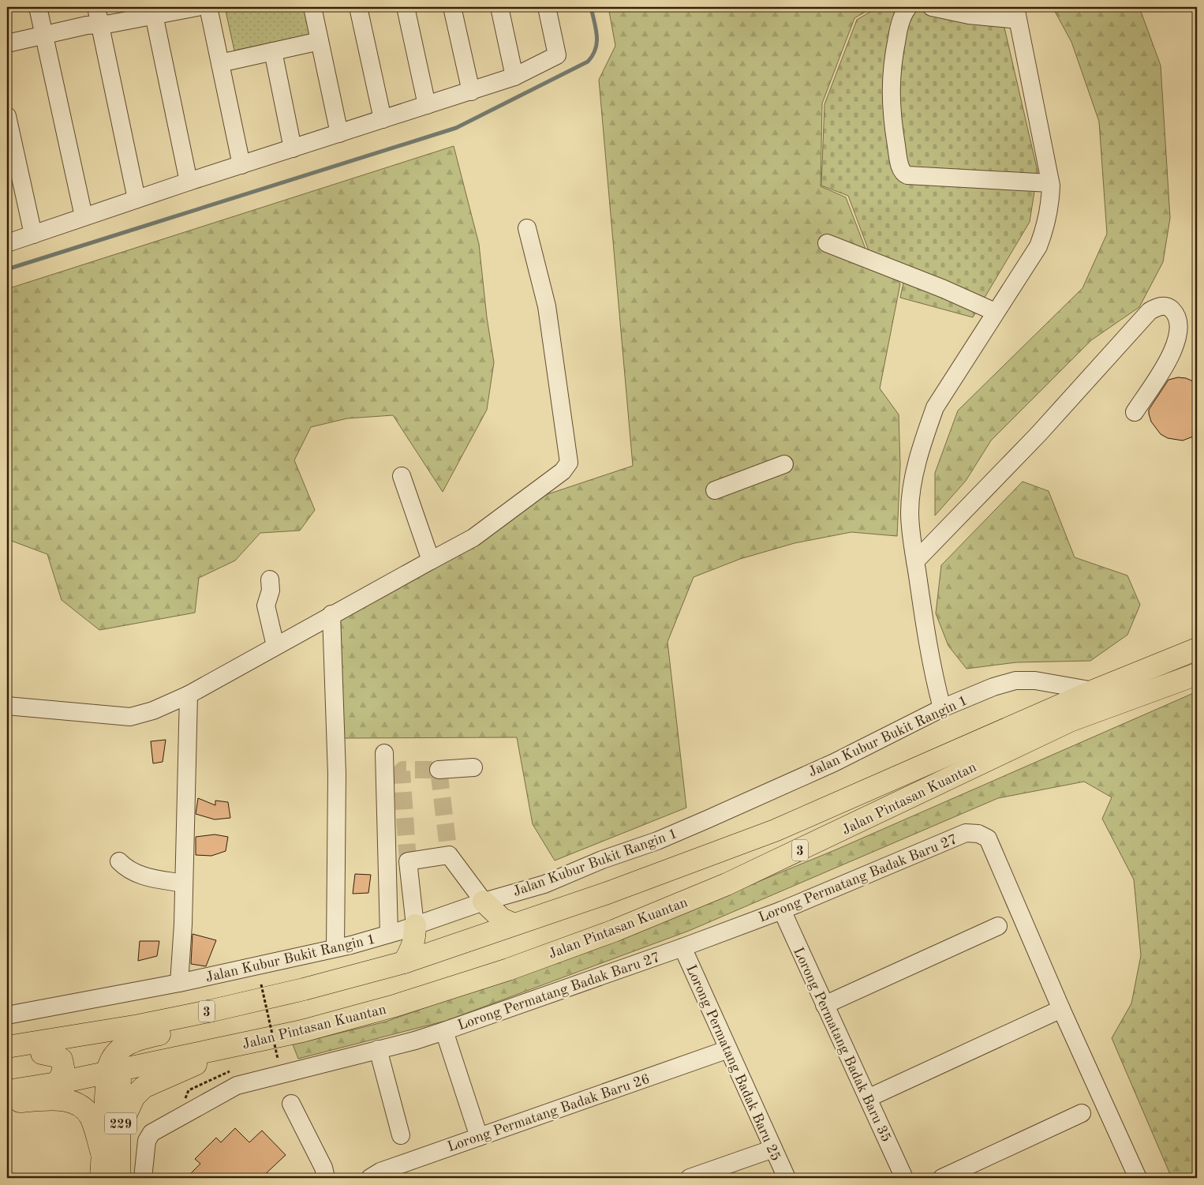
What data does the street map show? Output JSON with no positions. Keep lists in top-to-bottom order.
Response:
{
  "streets": {
    "main road": ["Jalan Pintasan Kuantan", "3", "229"],
    "street": [
      "Jalan Kubur Bukit Rangin 1",
      "Lorong Permatang Badak Baru 27",
      "Lorong Permatang Badak Baru 35",
      "Lorong Permatang Badak Baru 25",
      "Lorong Permatang Badak Baru 26"
    ]
  },
  "crossings": [
    ["Jalan Kubur Bukit Rangin 1", "Jalan Pintasan Kuantan"],
    ["Jalan Pintasan Kuantan", "229"],
    ["Lorong Permatang Badak Baru 27", "Lorong Permatang Badak Baru 35"],
    ["Lorong Permatang Badak Baru 27", "Lorong Permatang Badak Baru 25"],
    ["Lorong Permatang Badak Baru 27", "Lorong Permatang Badak Baru 26"],
    ["Lorong Permatang Badak Baru 25", "Lorong Permatang Badak Baru 26"]
  ]
}
